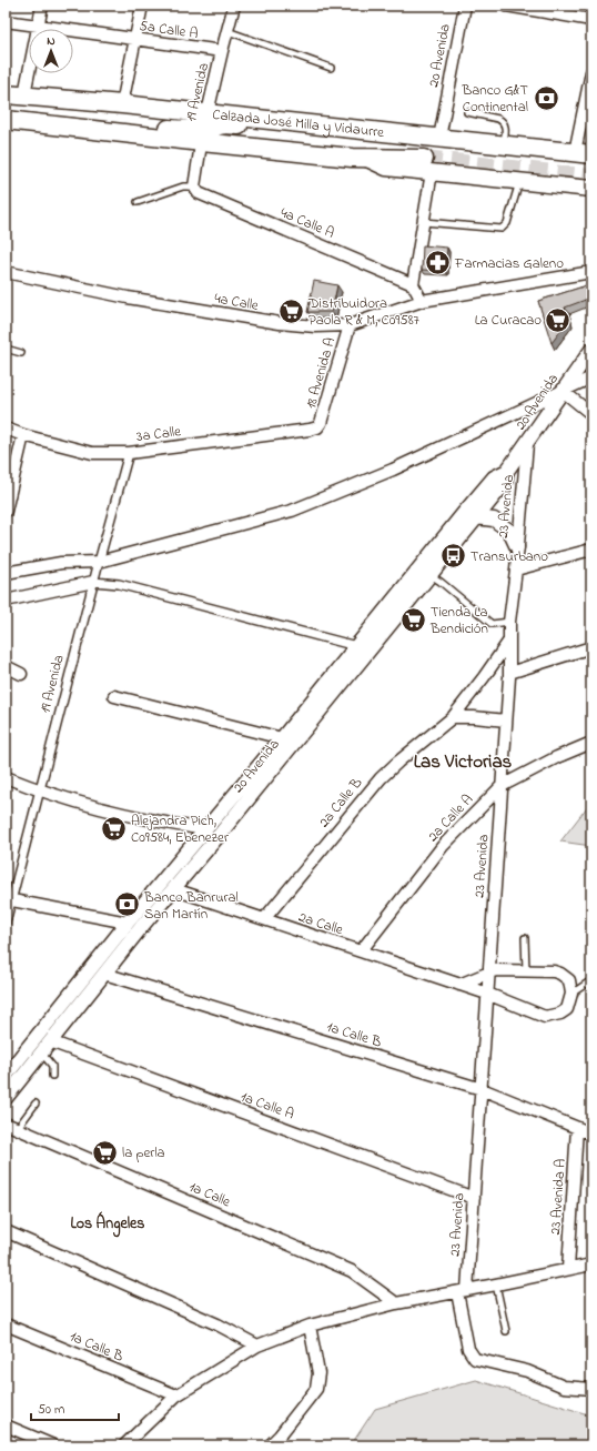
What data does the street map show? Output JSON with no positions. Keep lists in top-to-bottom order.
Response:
{
  "streets": {
    "highway": ["Calzada José Milla y Vidaurre"],
    "street": [
      "5a Calle A",
      "20 Avenida",
      "19 Avenida",
      "4a Calle A",
      "4a Calle",
      "18 Avenida A",
      "3a Calle",
      "23 Avenida",
      "2a Calle B",
      "2a Calle A",
      "2a Calle",
      "1a Calle B",
      "1a Calle A",
      "1a Calle",
      "23 Avenida A"
    ]
  },
  "crossings": [
    ["5a Calle A", "19 Avenida"],
    ["20 Avenida", "Calzada José Milla y Vidaurre"],
    ["20 Avenida", "23 Avenida"],
    ["20 Avenida", "2a Calle"],
    ["20 Avenida", "1a Calle B"],
    ["20 Avenida", "1a Calle A"],
    ["19 Avenida", "Calzada José Milla y Vidaurre"],
    ["19 Avenida", "4a Calle A"],
    ["19 Avenida", "3a Calle"],
    ["4a Calle", "18 Avenida A"],
    ["18 Avenida A", "3a Calle"],
    ["23 Avenida", "2a Calle B"],
    ["23 Avenida", "2a Calle A"],
    ["23 Avenida", "2a Calle"],
    ["23 Avenida", "1a Calle B"],
    ["23 Avenida", "1a Calle A"],
    ["2a Calle B", "2a Calle"],
    ["2a Calle A", "2a Calle"],
    ["1a Calle B", "23 Avenida A"]
  ],
  "districts": ["Las Victorias", "Los Ángeles"],
  "places": {
    "bank": ["Banco G&T Continental", "Banco Banrural San Martín"],
    "pharmacy": ["Farmacias Galeno"],
    "supermarket": [
      "Distribuidora Paola R & M, C09587",
      "La Curacao",
      "Tienda La Bendición",
      "Alejandra Pich, C09584, Ebenezer",
      "la perla"
    ],
    "bus stop": ["Transurbano"]
  },
  "scale_bar": "50 m",
  "north": "top"
}
